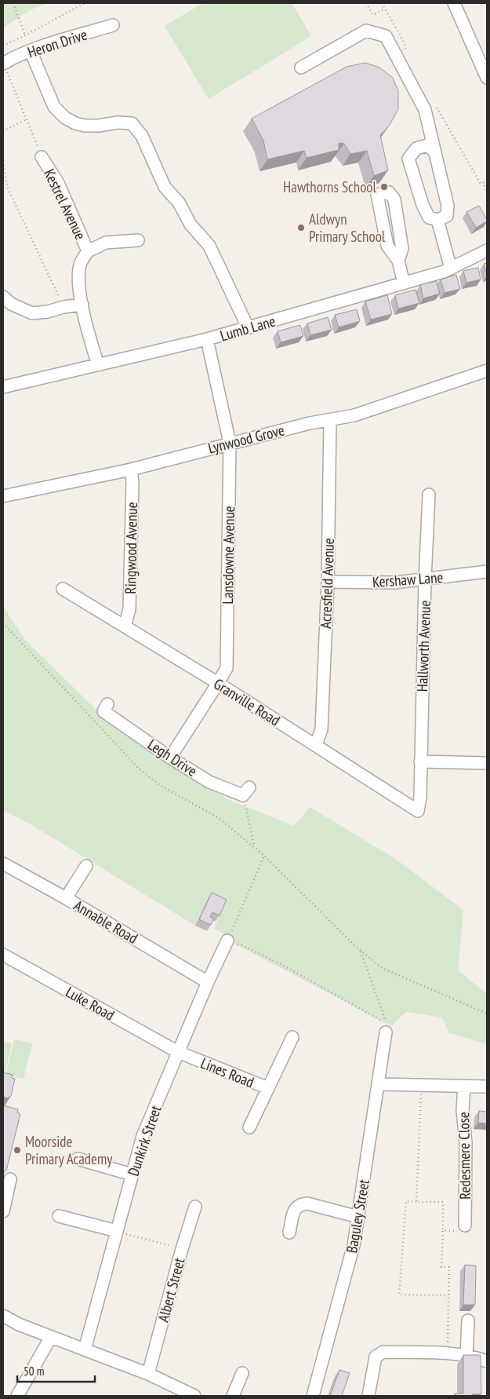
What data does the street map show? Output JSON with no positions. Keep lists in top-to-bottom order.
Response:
{
  "streets": {
    "street": [
      "Heron Drive",
      "Kestrel Avenue",
      "Lumb Lane",
      "Lynwood Grove",
      "Ringwood Avenue",
      "Lansdowne Avenue",
      "Kershaw Lane",
      "Acresfield Avenue",
      "Hallworth Avenue",
      "Granville Road",
      "Legh Drive",
      "Annable Road",
      "Luke Road",
      "Lines Road",
      "Dunkirk Street",
      "Redesmere Close",
      "Baguley Street",
      "Albert Street"
    ]
  },
  "crossings": [
    ["Kestrel Avenue", "Lumb Lane"],
    ["Lumb Lane", "Lansdowne Avenue"],
    ["Lynwood Grove", "Ringwood Avenue"],
    ["Lynwood Grove", "Lansdowne Avenue"],
    ["Lynwood Grove", "Acresfield Avenue"],
    ["Ringwood Avenue", "Granville Road"],
    ["Lansdowne Avenue", "Granville Road"],
    ["Lansdowne Avenue", "Legh Drive"],
    ["Kershaw Lane", "Acresfield Avenue"],
    ["Kershaw Lane", "Hallworth Avenue"],
    ["Acresfield Avenue", "Granville Road"],
    ["Hallworth Avenue", "Granville Road"],
    ["Annable Road", "Dunkirk Street"],
    ["Luke Road", "Lines Road"],
    ["Luke Road", "Dunkirk Street"],
    ["Lines Road", "Dunkirk Street"]
  ],
  "places": ["Hawthorns School", "Aldwyn Primary School", "Moorside Primary Academy"],
  "scale_bar": "50 m"
}
